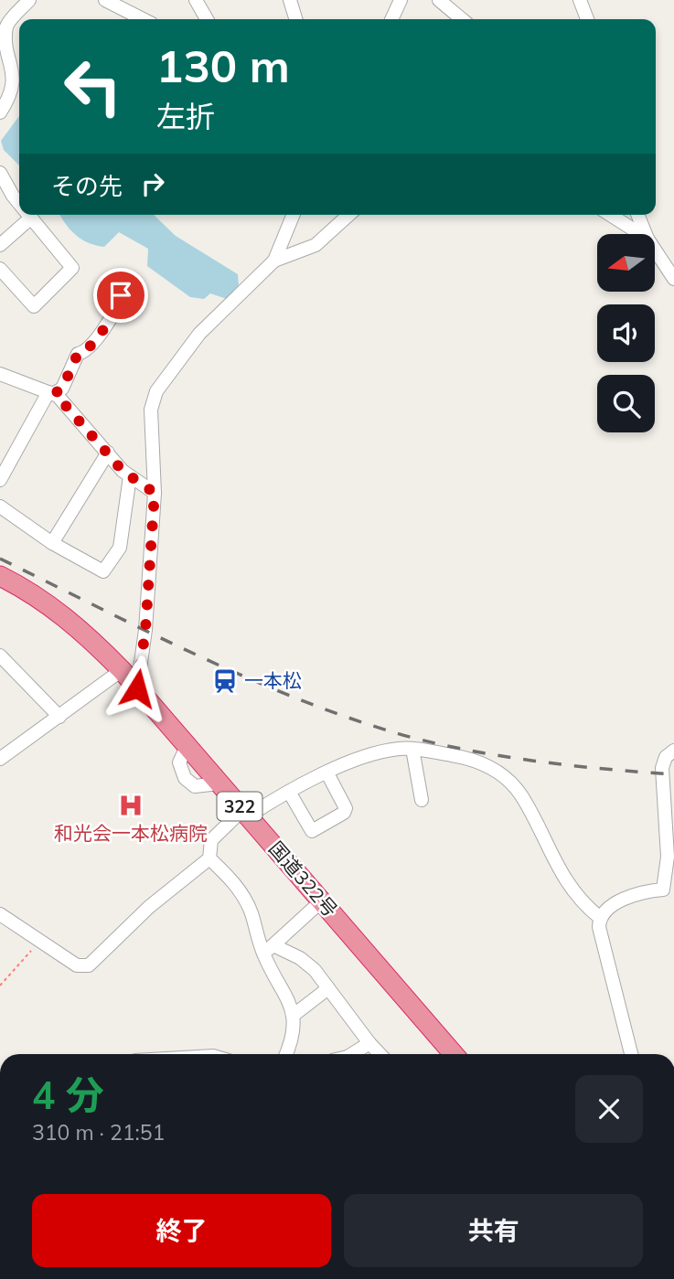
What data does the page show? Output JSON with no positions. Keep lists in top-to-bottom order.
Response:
{
  "streets": {
    "highway": ["322", "国道322号"]
  },
  "places": {
    "station": ["一本松"],
    "hospital": ["和光会一本松病院"]
  },
  "north": "left",
  "page": {
    "turn": ["130 m", "左折"],
    "then": "その先",
    "heading": ["4 分", "310 m · 21:51"],
    "buttons": ["終了", "共有"]
  }
}
